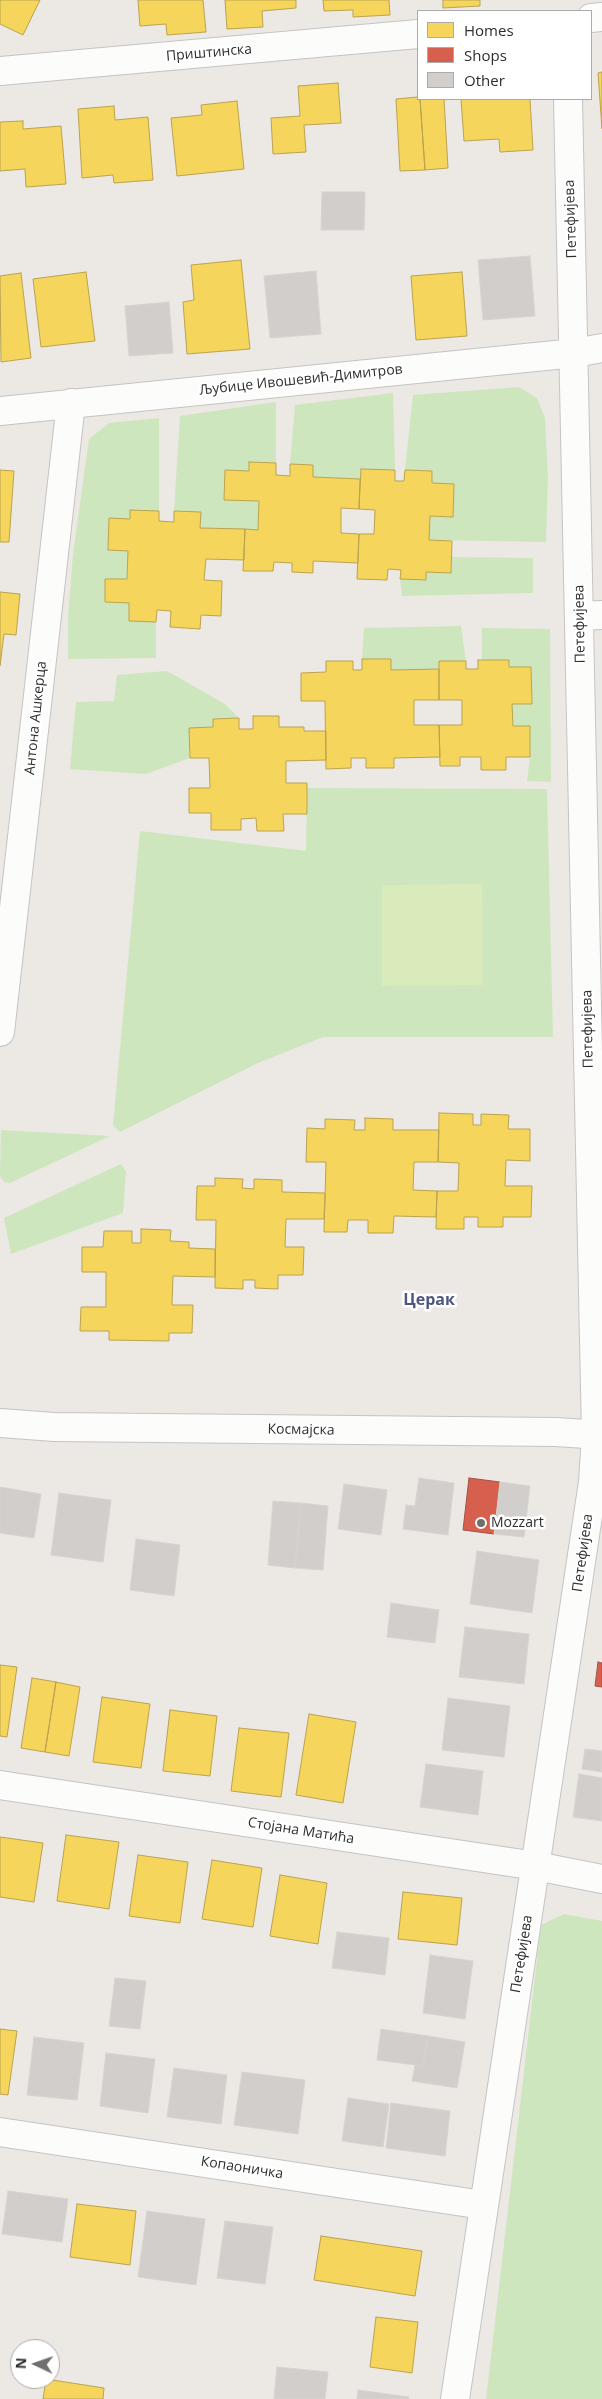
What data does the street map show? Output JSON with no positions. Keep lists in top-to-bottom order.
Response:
{
  "streets": {
    "street": [
      "Приштинска",
      "Петефијева",
      "Љубице Ивошевић-Димитров",
      "Антона Ашкерца",
      "Космајска",
      "Стојана Матића",
      "Копаоничка"
    ]
  },
  "crossings": [
    ["Петефијева", "Љубице Ивошевић-Димитров"],
    ["Петефијева", "Космајска"],
    ["Петефијева", "Стојана Матића"],
    ["Петефијева", "Копаоничка"],
    ["Љубице Ивошевић-Димитров", "Антона Ашкерца"]
  ],
  "districts": ["Церак"],
  "places": ["Mozzart"],
  "legend": ["Homes", "Shops", "Other"],
  "north": "left"
}
